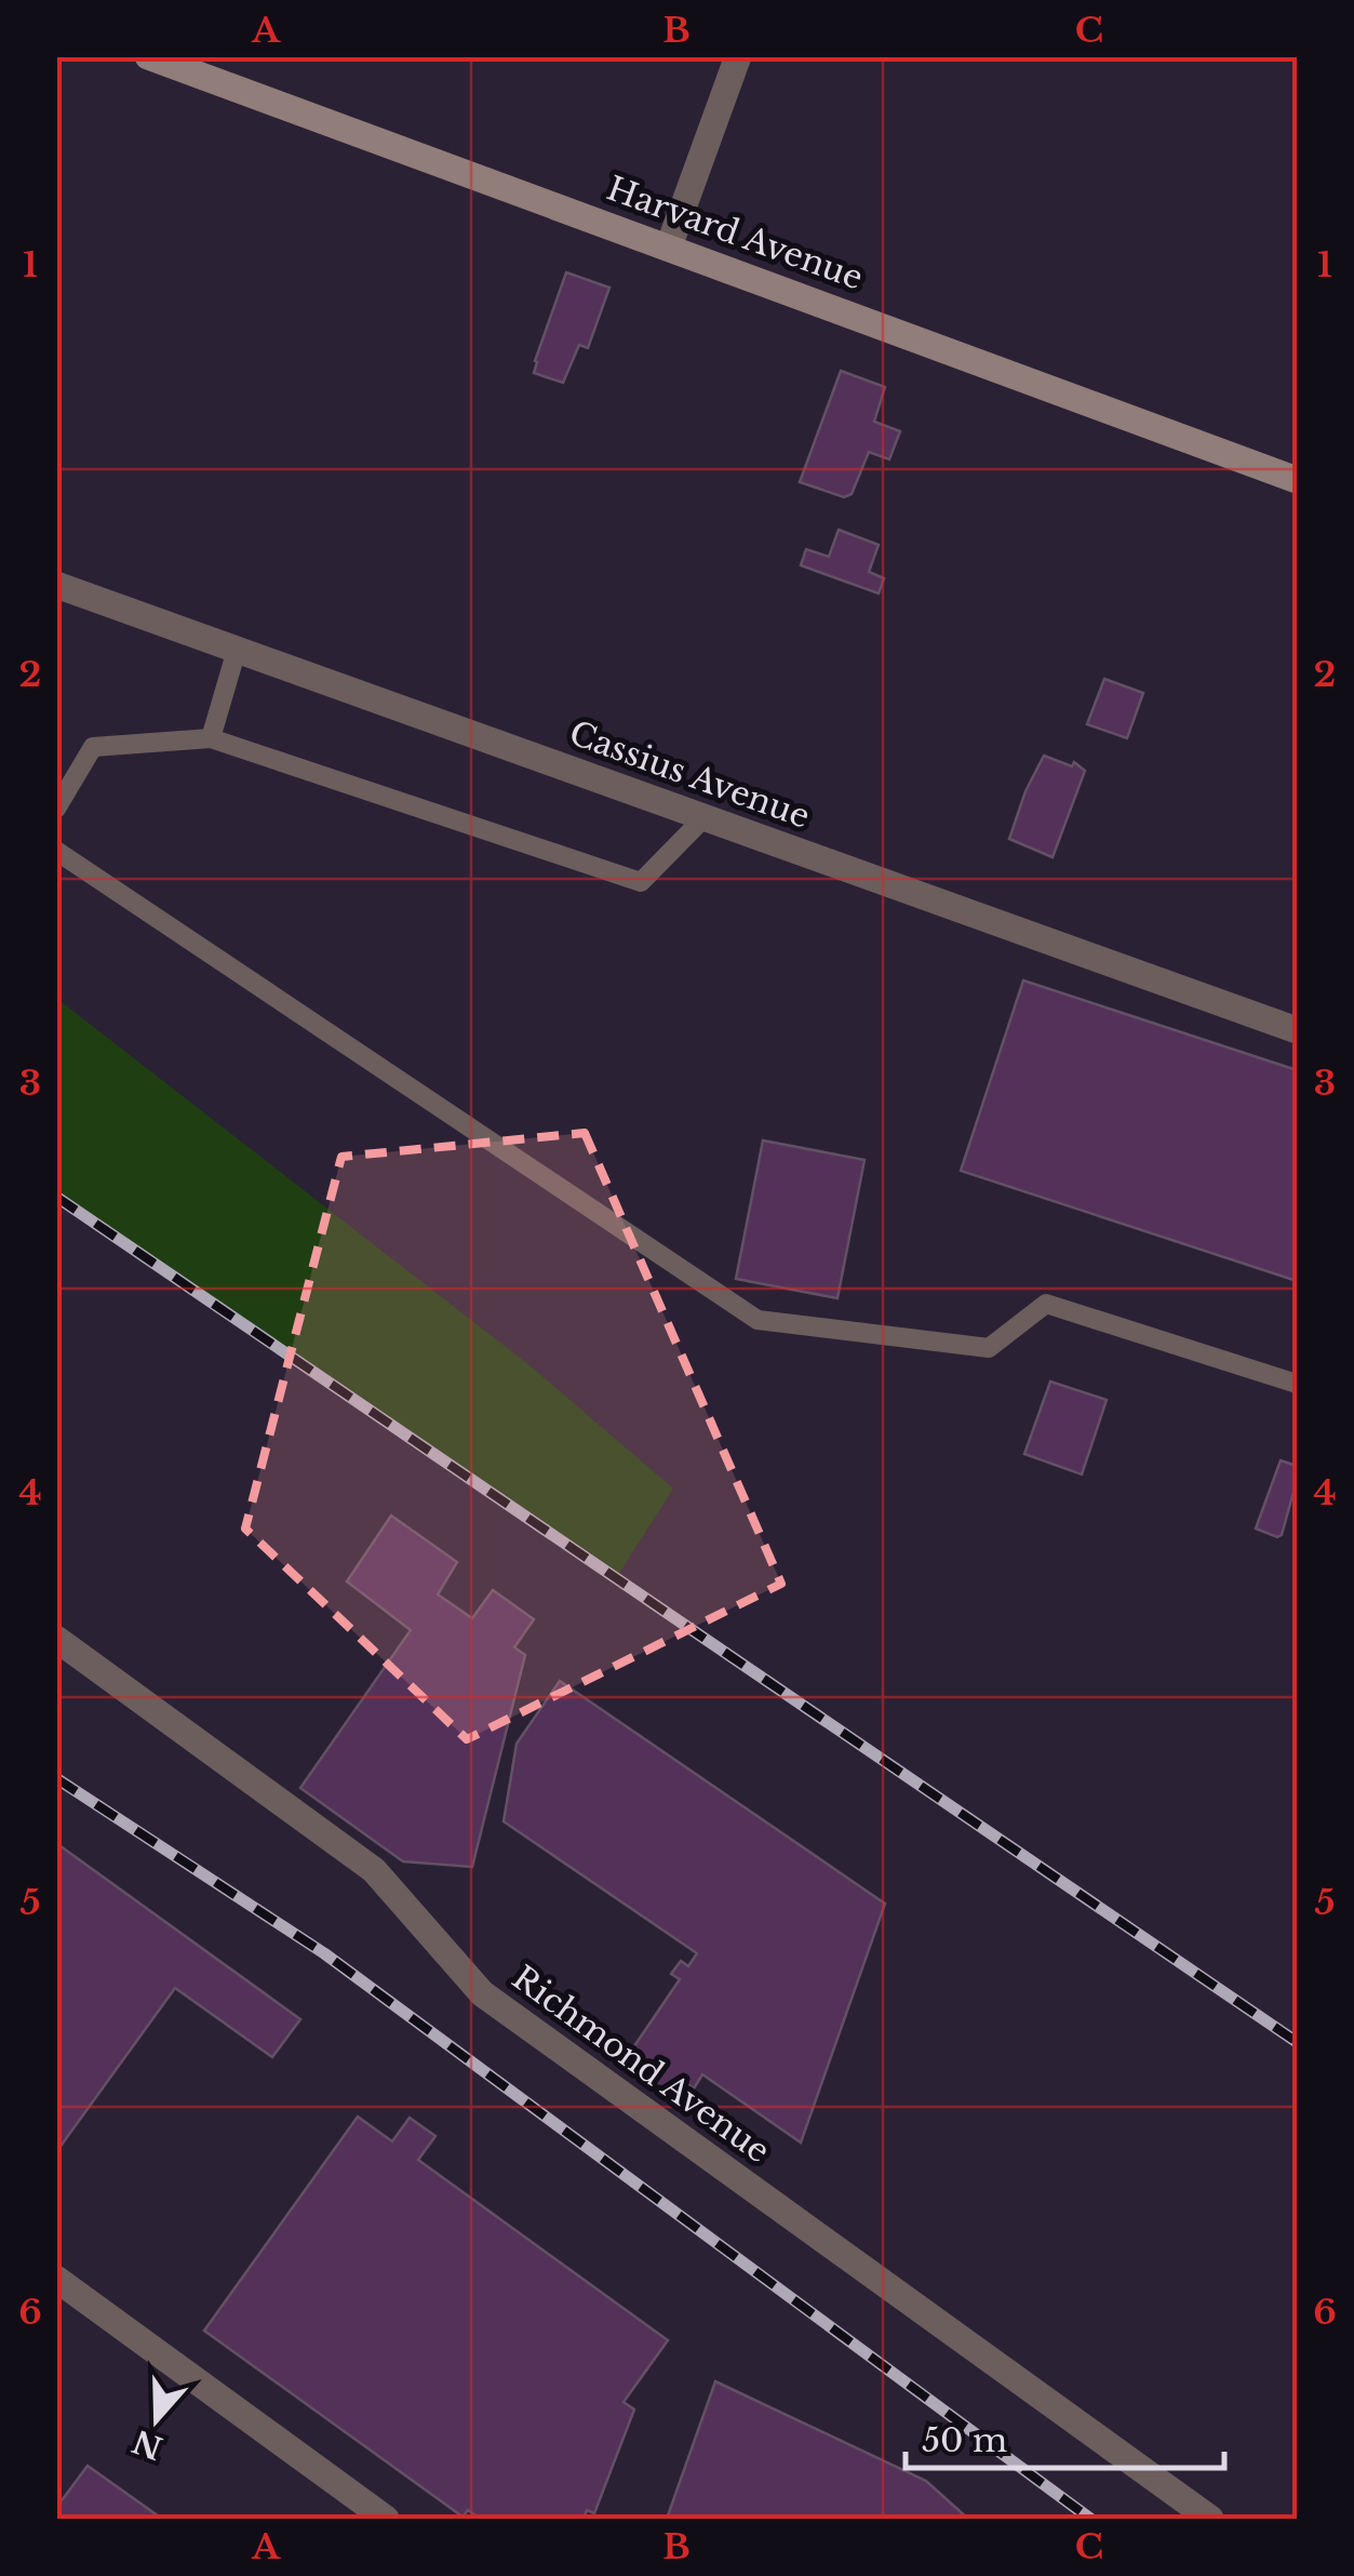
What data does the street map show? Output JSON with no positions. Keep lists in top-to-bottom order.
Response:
{
  "streets": {
    "main road": ["Harvard Avenue"],
    "street": ["Cassius Avenue", "Richmond Avenue"]
  },
  "scale_bar": "50 m",
  "north": "bottom",
  "grid": {
    "columns": ["A", "B", "C"],
    "rows": [
      "1",
      "2",
      "3",
      "4",
      "5",
      "6"
    ]
  }
}
